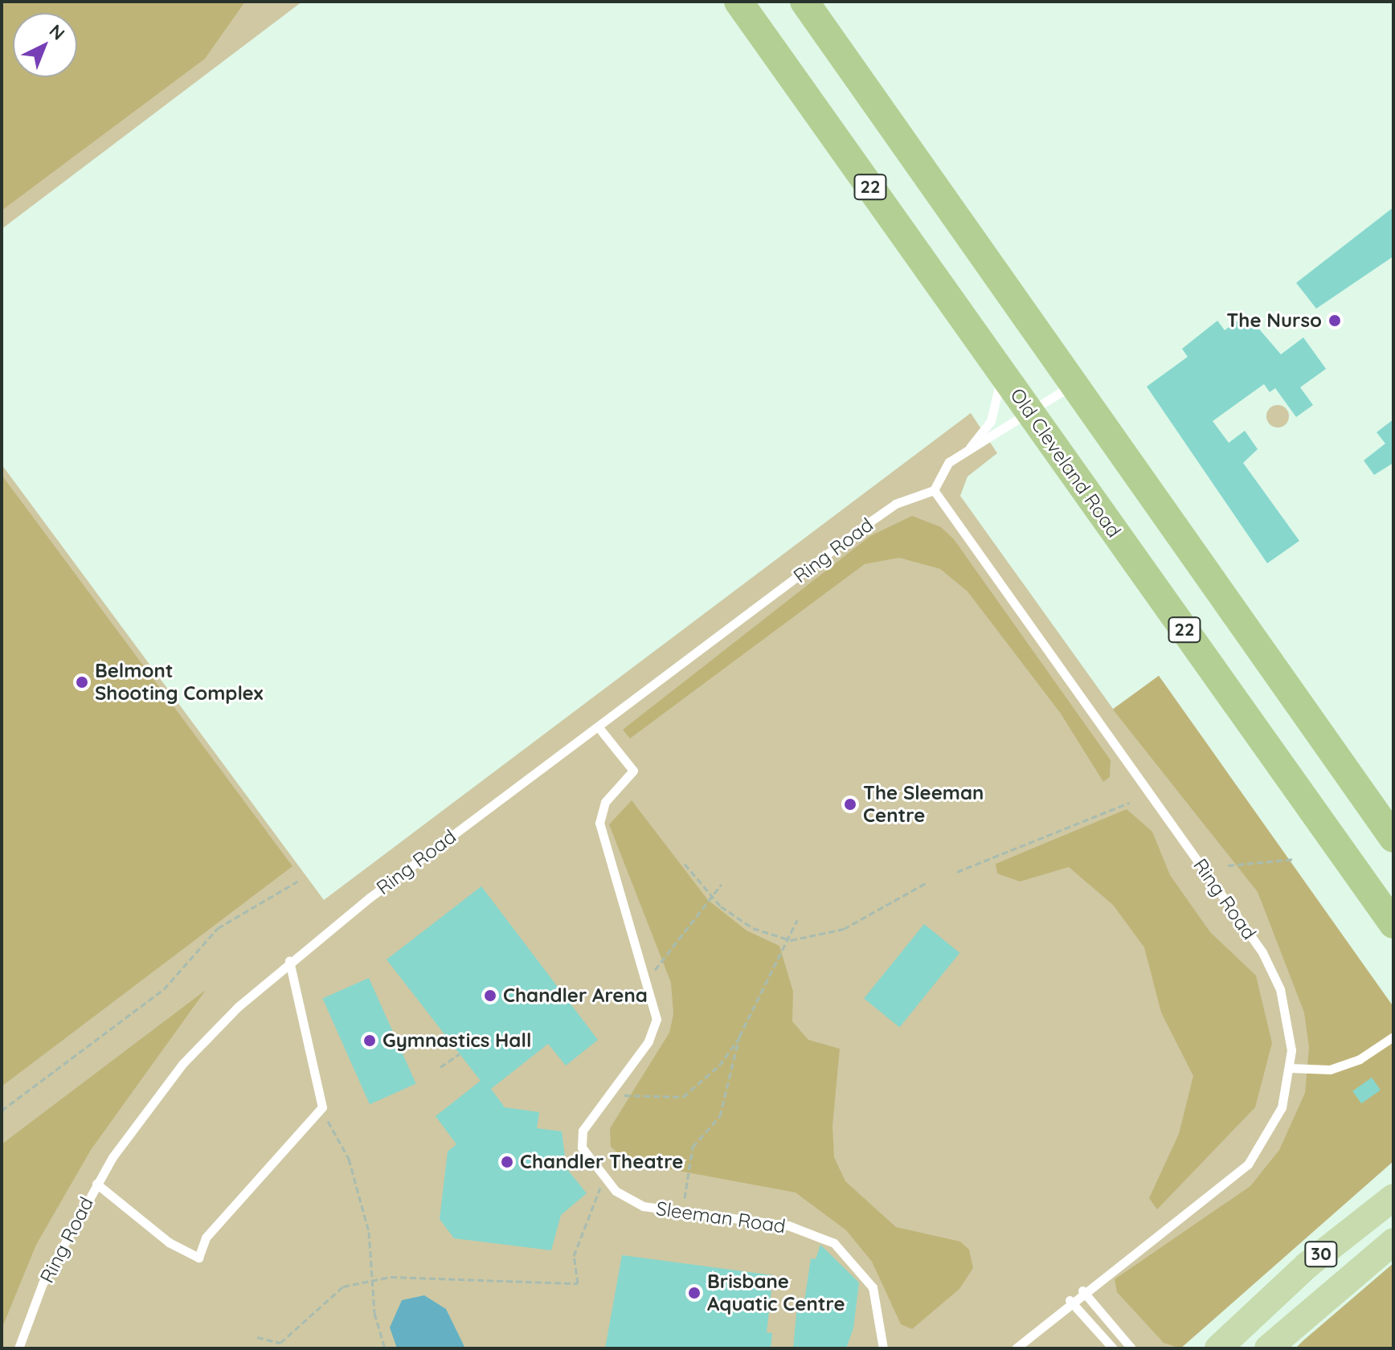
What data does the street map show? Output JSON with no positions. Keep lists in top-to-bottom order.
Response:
{
  "streets": {
    "highway": ["22", "Old Cleveland Road"],
    "main road": ["30"],
    "lane": ["Ring Road", "Sleeman Road"]
  },
  "crossings": [
    ["Ring Road", "Sleeman Road"]
  ],
  "places": [
    "The Nurso",
    "Belmont Shooting Complex",
    "The Sleeman Centre",
    "Chandler Arena",
    "Gymnastics Hall",
    "Chandler Theatre",
    "Brisbane Aquatic Centre"
  ],
  "north": "top right"
}
